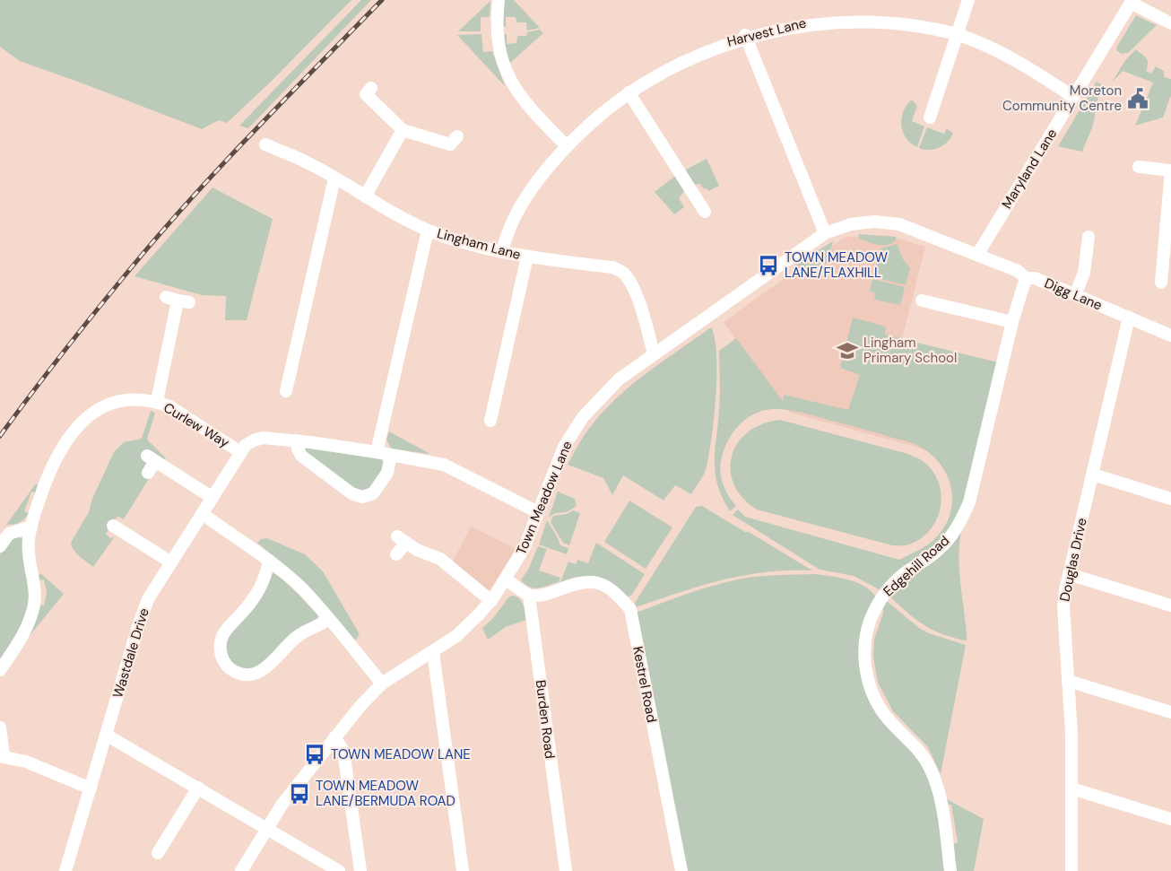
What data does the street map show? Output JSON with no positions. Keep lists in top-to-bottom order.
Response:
{
  "streets": {
    "street": [
      "Harvest Lane",
      "Maryland Lane",
      "Lingham Lane",
      "Digg Lane",
      "Curlew Way",
      "Town Meadow Lane",
      "Douglas Drive",
      "Edgehill Road",
      "Wastdale Drive",
      "Kestrel Road",
      "Burden Road"
    ]
  },
  "crossings": [
    ["Harvest Lane", "Maryland Lane"],
    ["Harvest Lane", "Lingham Lane"],
    ["Maryland Lane", "Digg Lane"],
    ["Maryland Lane", "Town Meadow Lane"],
    ["Lingham Lane", "Town Meadow Lane"],
    ["Digg Lane", "Town Meadow Lane"],
    ["Digg Lane", "Douglas Drive"],
    ["Digg Lane", "Edgehill Road"],
    ["Curlew Way", "Wastdale Drive"],
    ["Town Meadow Lane", "Wastdale Drive"],
    ["Kestrel Road", "Burden Road"]
  ],
  "places": {
    "public building": ["Moreton Community Centre"],
    "bus stop": ["TOWN MEADOW LANE/FLAXHILL", "TOWN MEADOW LANE", "TOWN MEADOW LANE/BERMUDA ROAD"],
    "school or university": ["Lingham Primary School"]
  }
}
